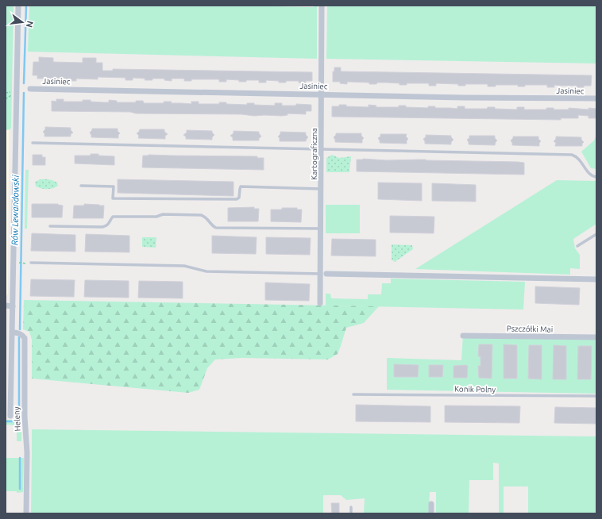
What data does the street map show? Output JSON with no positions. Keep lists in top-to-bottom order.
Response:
{
  "streets": {
    "street": [
      "Jasiniec",
      "Kartograficzna",
      "Pszczółki Mai",
      "Heleny"
    ],
    "lane": ["Konik Polny"]
  },
  "crossings": [
    ["Jasiniec", "Kartograficzna"]
  ],
  "water": ["Rów Lewandowski"],
  "north": "right"
}
